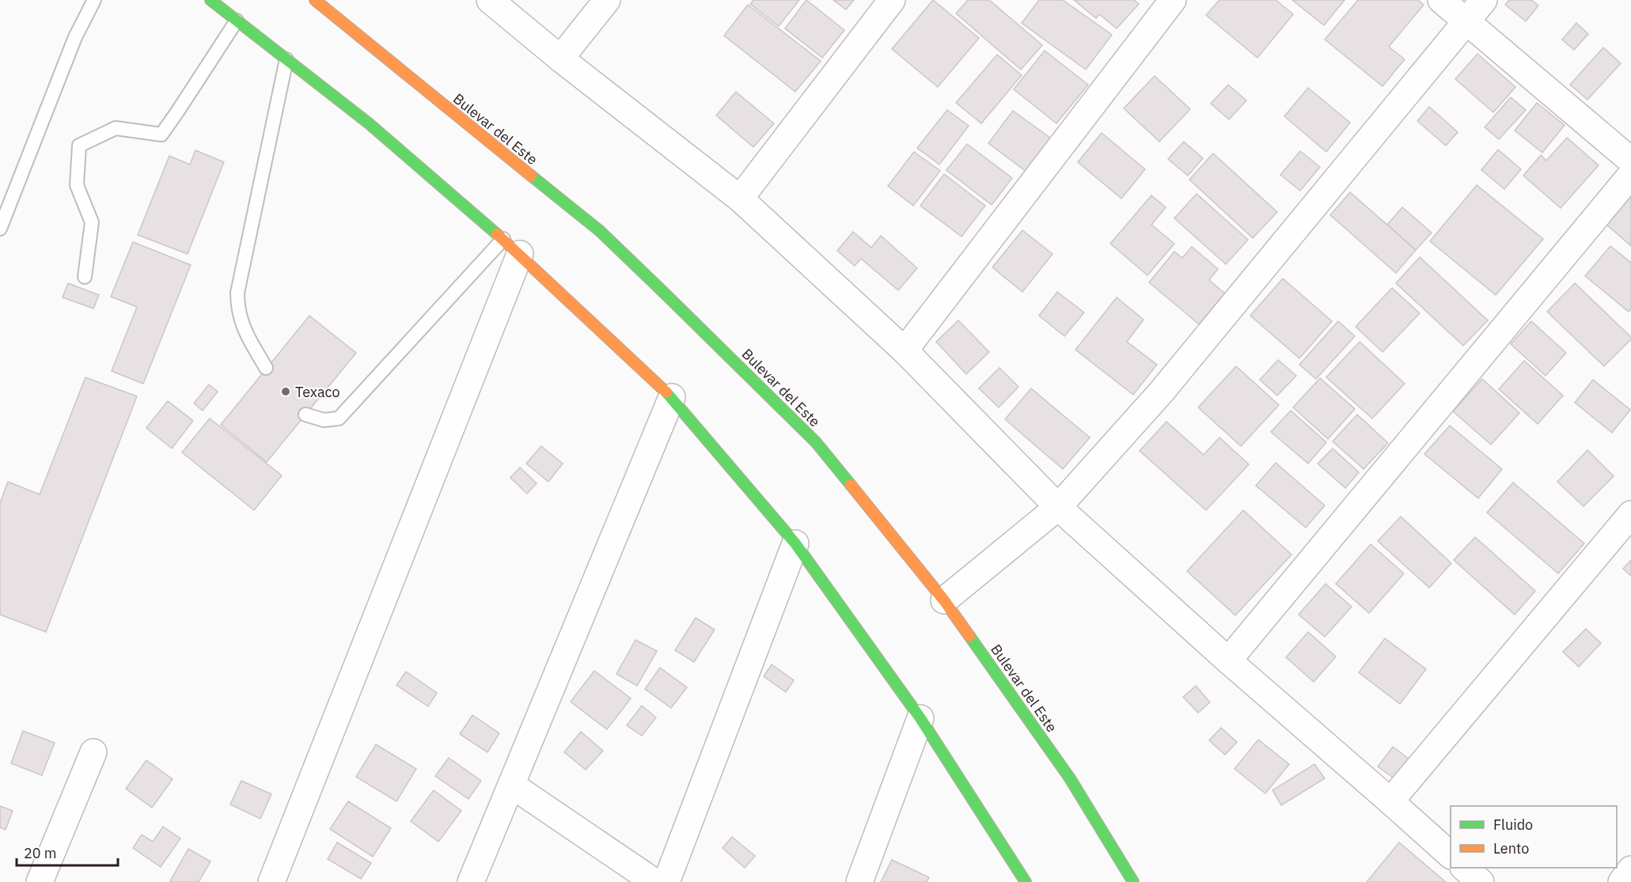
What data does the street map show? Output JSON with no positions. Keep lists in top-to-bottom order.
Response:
{
  "streets": {
    "highway": ["Bulevar del Este"]
  },
  "places": ["Texaco"],
  "legend": ["Fluido", "Lento"],
  "scale_bar": "20 m"
}
